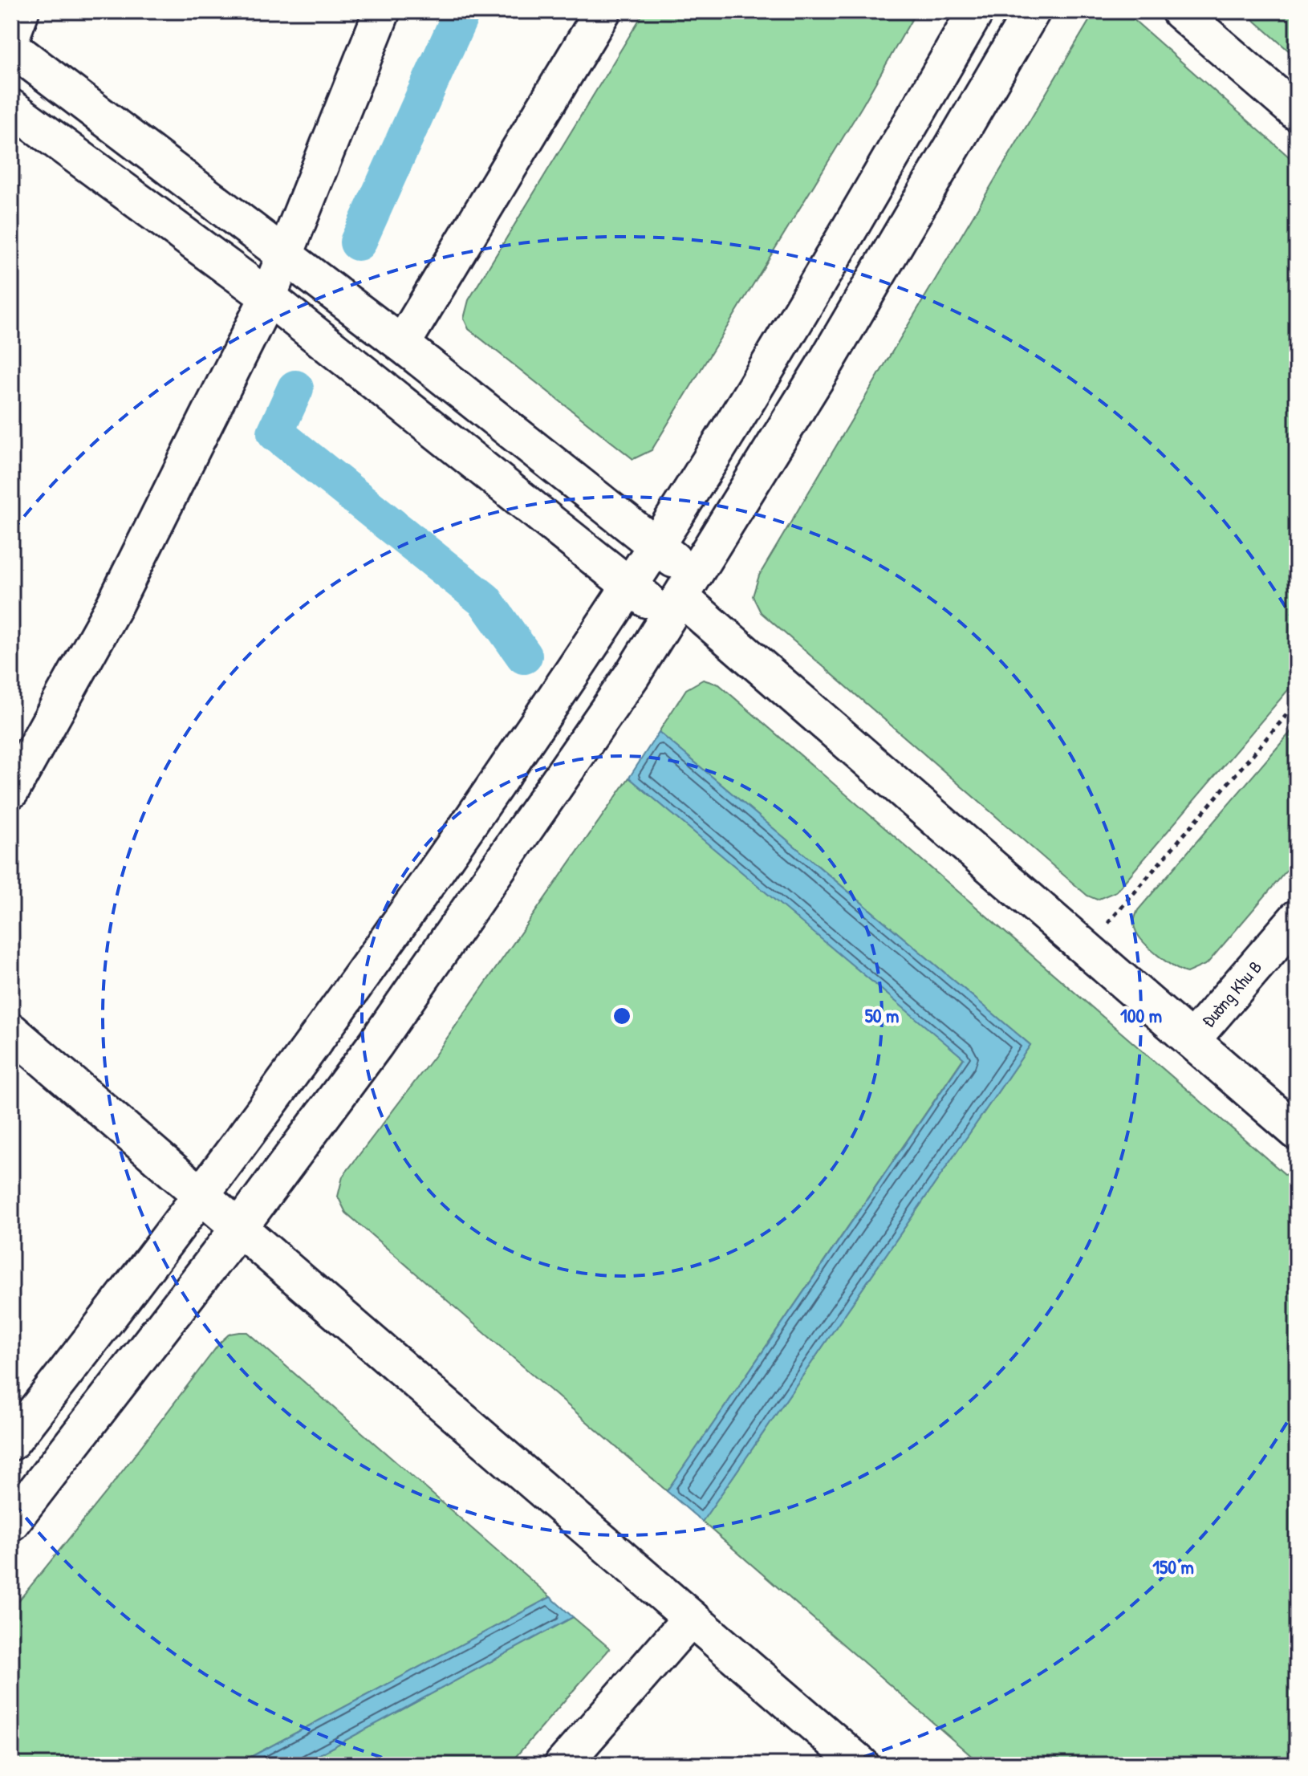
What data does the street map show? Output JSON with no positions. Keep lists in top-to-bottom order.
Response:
{
  "streets": {
    "street": ["Đường Khu B"]
  },
  "rings": ["50 m", "100 m", "150 m"]
}
